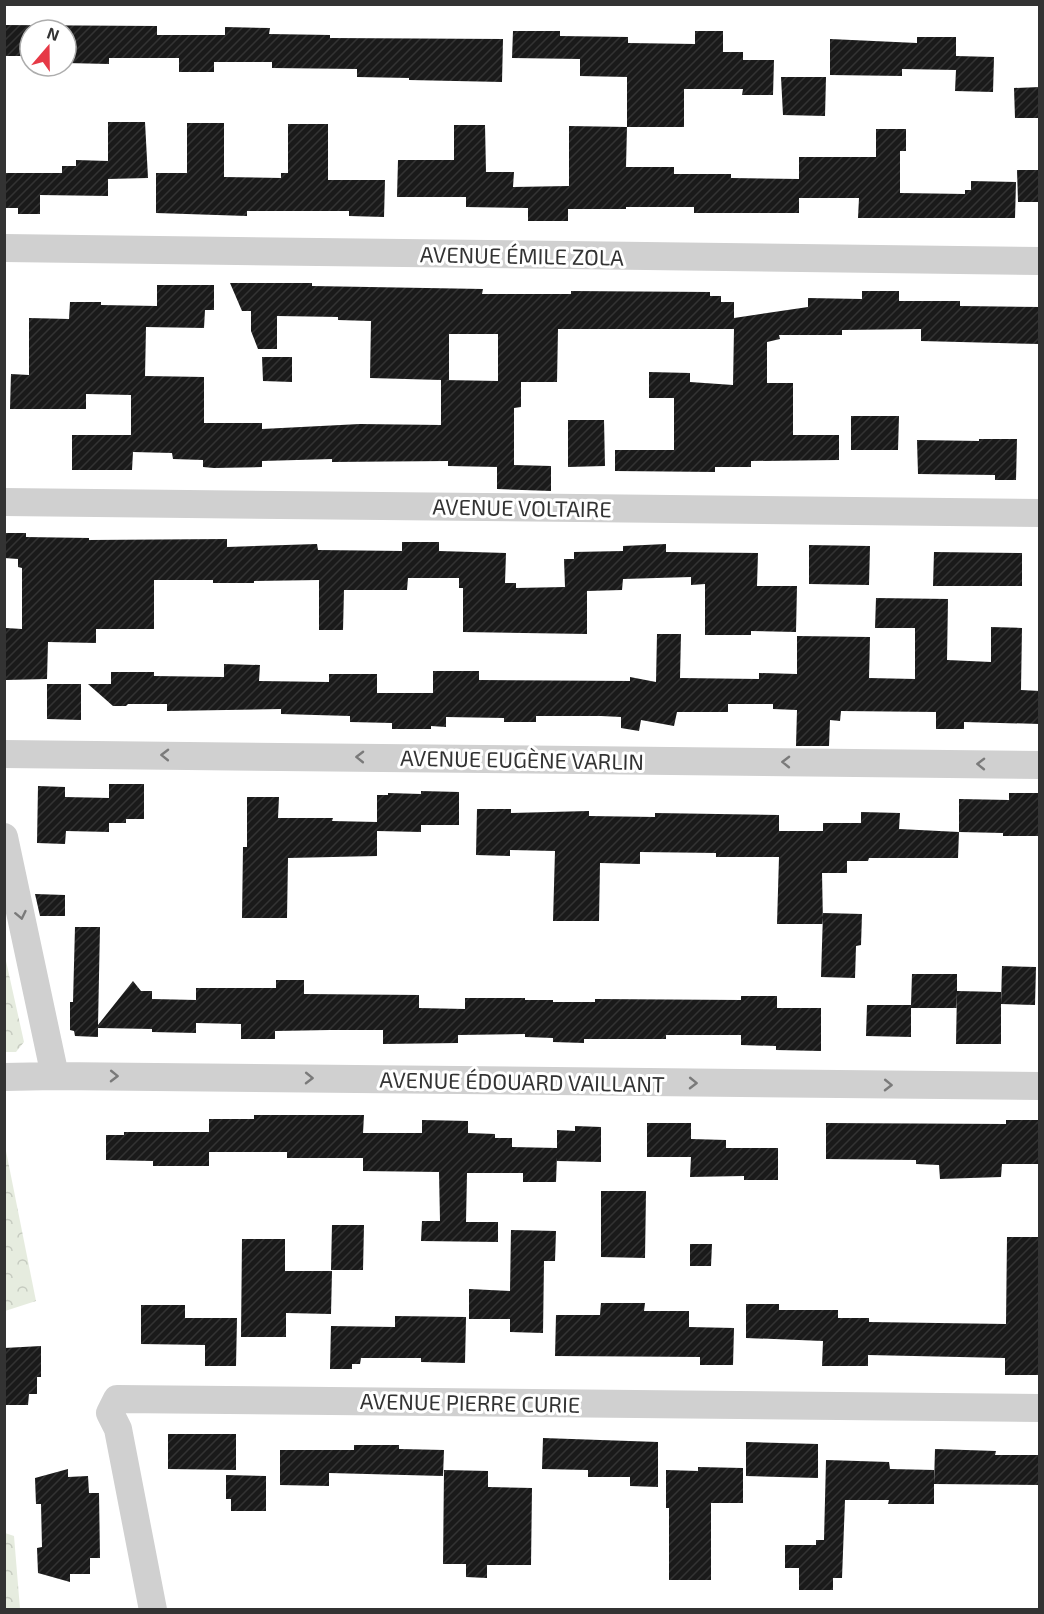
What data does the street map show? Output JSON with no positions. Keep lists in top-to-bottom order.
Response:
{
  "streets": {
    "street": [
      "AVENUE ÉMILE ZOLA",
      "AVENUE VOLTAIRE",
      "AVENUE EUGÈNE VARLIN",
      "AVENUE ÉDOUARD VAILLANT",
      "AVENUE PIERRE CURIE"
    ]
  },
  "one_way": ["AVENUE EUGÈNE VARLIN", "AVENUE ÉDOUARD VAILLANT"],
  "north": "top"
}
